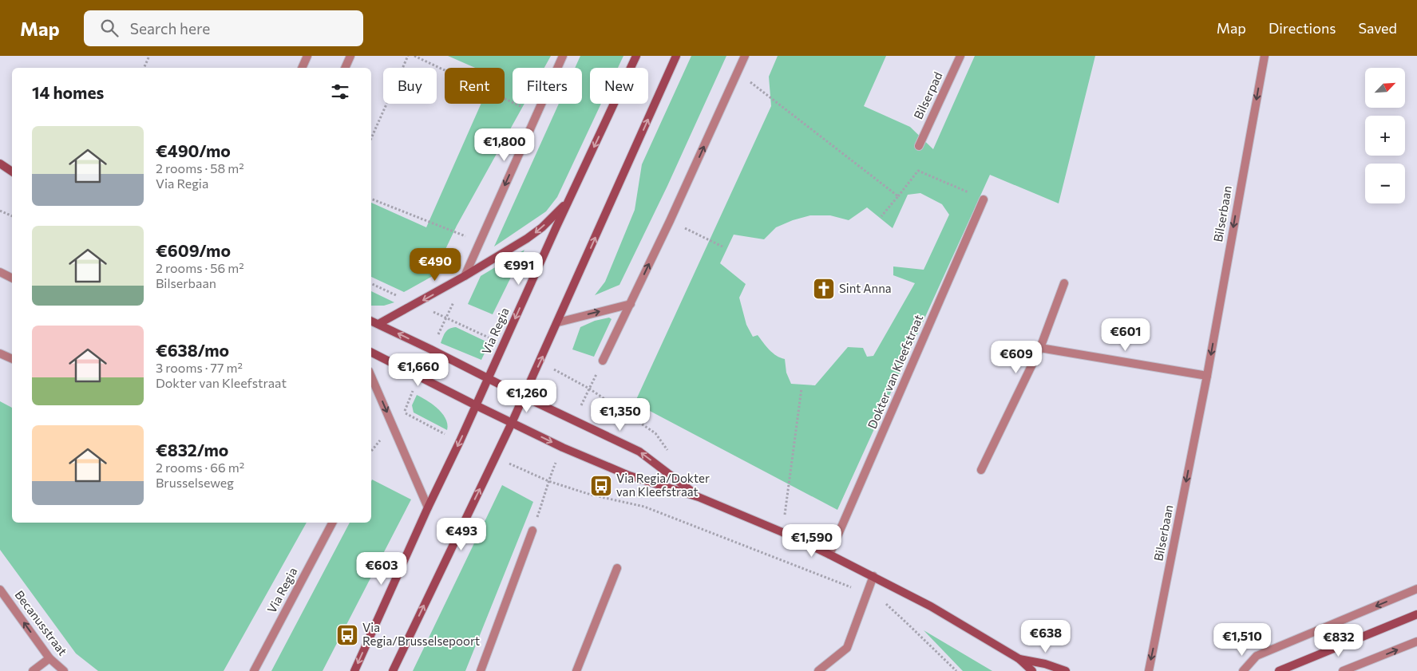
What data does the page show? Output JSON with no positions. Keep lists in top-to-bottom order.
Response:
{
  "streets": {
    "street": [
      "Bilserpad",
      "Bilserbaan",
      "Via Regia",
      "Dokter van Kleefstraat",
      "Becanusstraat"
    ]
  },
  "one_way": ["Bilserbaan", "Becanusstraat"],
  "places": {
    "church": ["Sint Anna"],
    "bus stop": ["Via Regia/Dokter van Kleefstraat", "Via Regia/Brusselsepoort"]
  },
  "north": "top right",
  "page": {
    "header": "Map",
    "search": "Search here",
    "nav": ["Map", "Directions", "Saved"],
    "map_buttons": ["+", "−"],
    "chip": [
      "Buy",
      "Rent",
      "Filters",
      "New"
    ],
    "heading": "14 homes",
    "list": [
      {
        "name": "€490/mo",
        "note": "2 rooms · 58 m² · Via Regia"
      },
      {
        "name": "€609/mo",
        "note": "2 rooms · 56 m² · Bilserbaan"
      },
      {
        "name": "€638/mo",
        "note": "3 rooms · 77 m² · Dokter van Kleefstraat"
      },
      {
        "name": "€832/mo",
        "note": "2 rooms · 66 m² · Brusselseweg"
      }
    ],
    "price": [
      "€1,800",
      "€490",
      "€991",
      "€601",
      "€609",
      "€1,660",
      "€1,260",
      "€1,350",
      "€493",
      "€1,590",
      "€603",
      "€638",
      "€1,510",
      "€832"
    ]
  }
}
